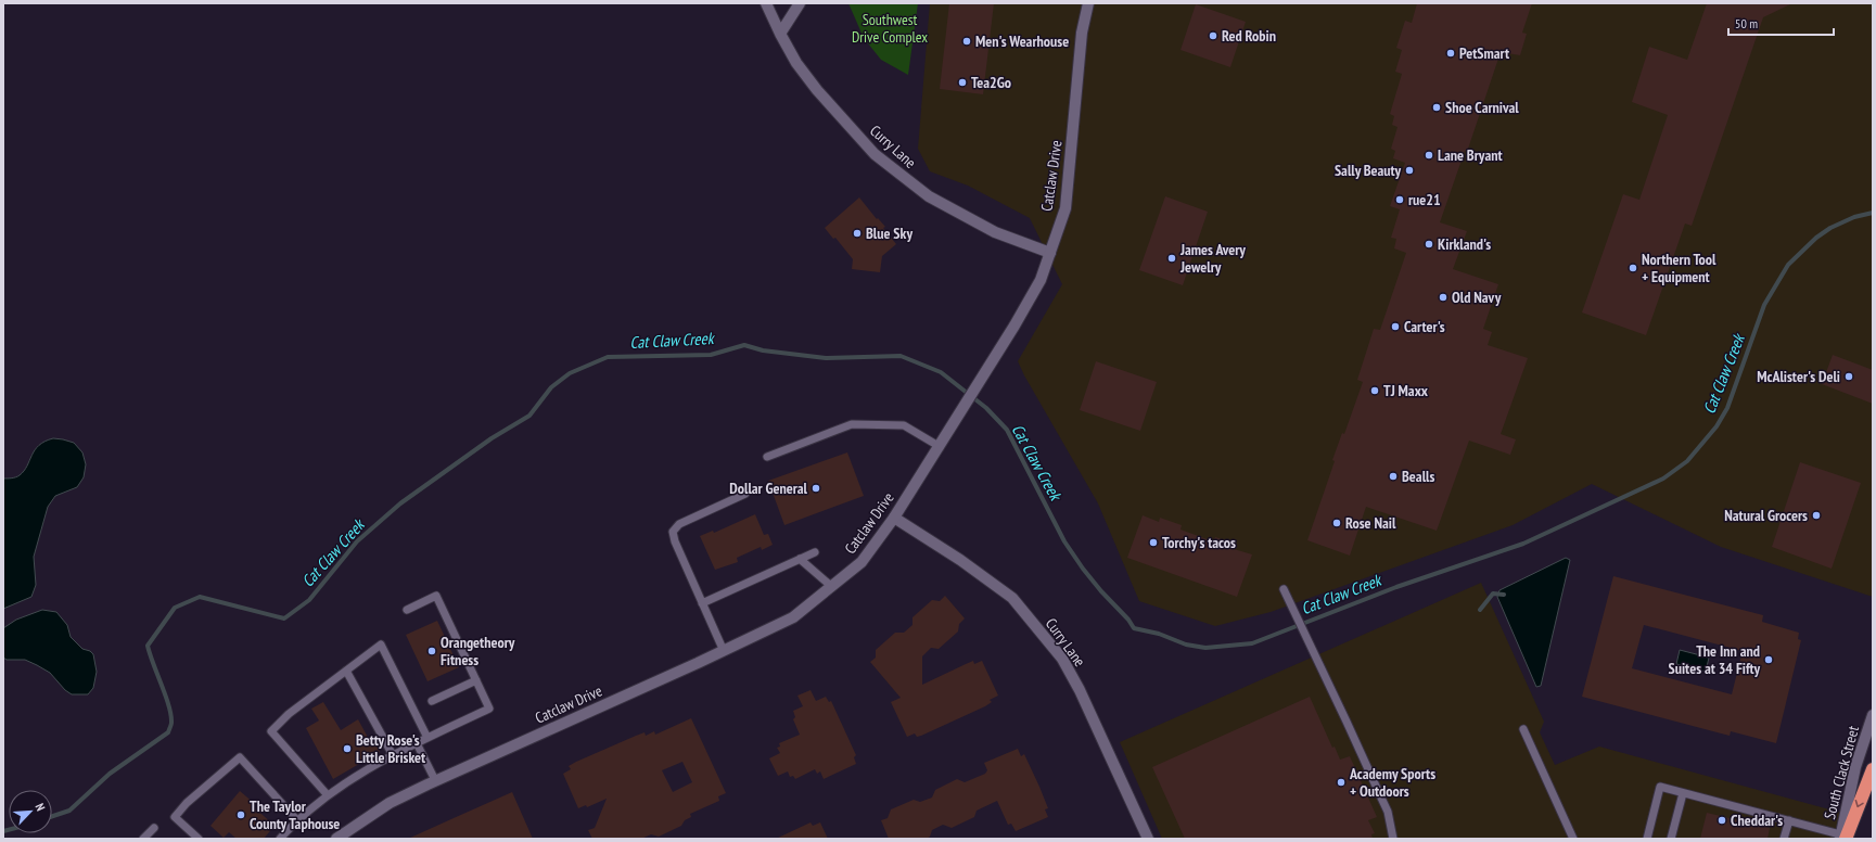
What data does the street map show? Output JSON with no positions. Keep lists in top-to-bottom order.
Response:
{
  "streets": {
    "street": ["Curry Lane", "Catclaw Drive", "South Clack Street"]
  },
  "crossings": [
    ["Curry Lane", "Catclaw Drive"]
  ],
  "water": ["Cat Claw Creek"],
  "parks": ["Southwest Drive Complex"],
  "places": [
    "Red Robin",
    "Men's Wearhouse",
    "PetSmart",
    "Tea2Go",
    "Shoe Carnival",
    "Lane Bryant",
    "Sally Beauty",
    "rue21",
    "Blue Sky",
    "Kirkland's",
    "James Avery Jewelry",
    "Northern Tool + Equipment",
    "Old Navy",
    "Carter's",
    "McAlister's Deli",
    "TJ Maxx",
    "Bealls",
    "Dollar General",
    "Natural Grocers",
    "Rose Nail",
    "Torchy's tacos",
    "Orangetheory Fitness",
    "The Inn and Suites at 34 Fifty",
    "Betty Rose's Little Brisket",
    "Academy Sports + Outdoors",
    "The Taylor County Taphouse",
    "Cheddar's"
  ],
  "scale_bar": "50 m",
  "north": "top right"
}
